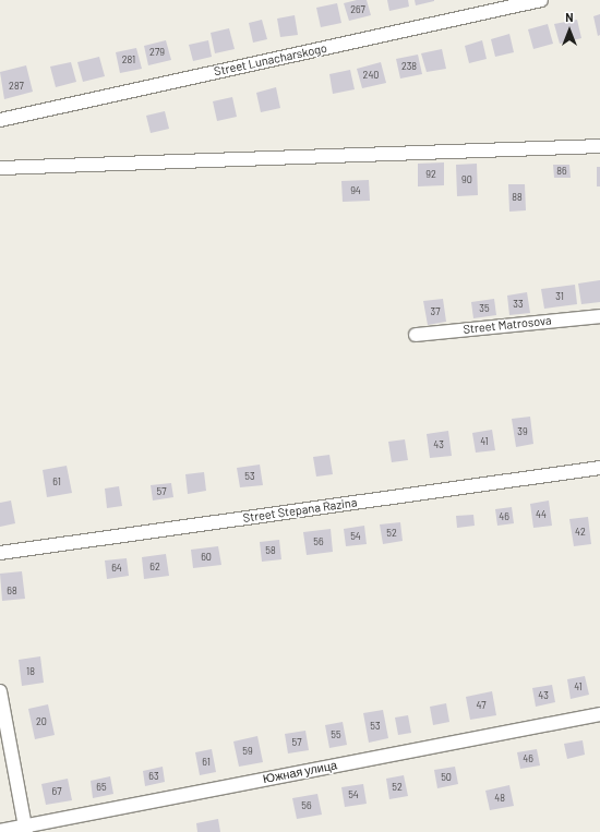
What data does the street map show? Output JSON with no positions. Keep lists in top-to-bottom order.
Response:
{
  "streets": {
    "street": [
      "Street Lunacharskogo",
      "Street Matrosova",
      "Street Stepana Razina",
      "Южная улица"
    ]
  },
  "house_numbers": [
    "267",
    "279",
    "281",
    "238",
    "240",
    "287",
    "86",
    "92",
    "90",
    "94",
    "88",
    "31",
    "33",
    "35",
    "37",
    "39",
    "41",
    "43",
    "53",
    "61",
    "57",
    "44",
    "46",
    "42",
    "52",
    "54",
    "56",
    "58",
    "60",
    "62",
    "64",
    "68",
    "18",
    "41",
    "43",
    "47",
    "20",
    "53",
    "55",
    "57",
    "59",
    "46",
    "61",
    "63",
    "50",
    "65",
    "52",
    "67",
    "54",
    "48",
    "56"
  ],
  "north": "top"
}
